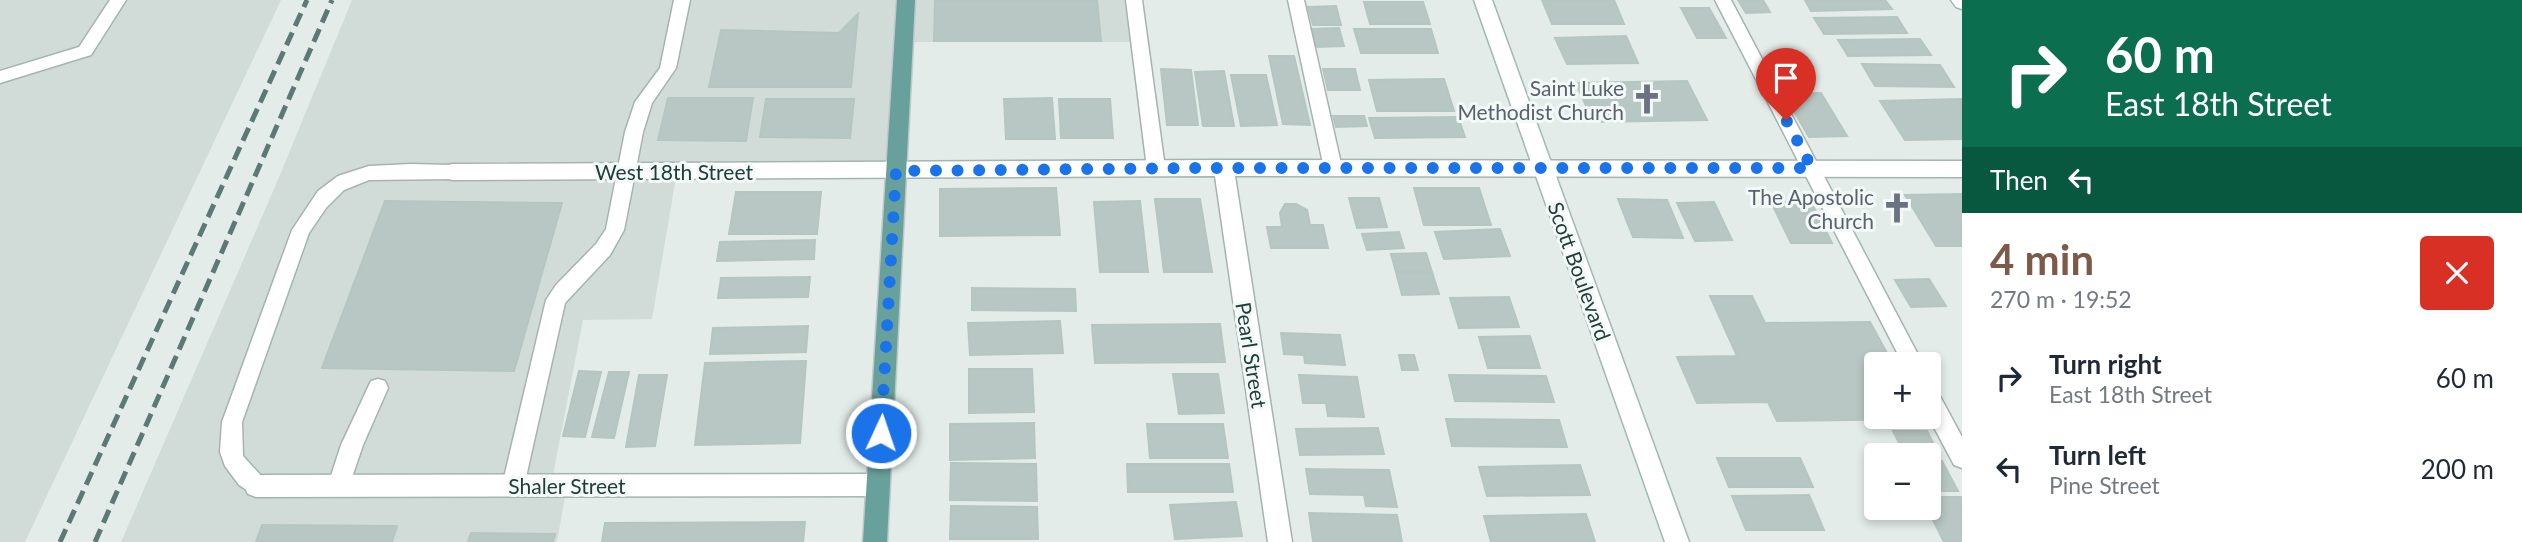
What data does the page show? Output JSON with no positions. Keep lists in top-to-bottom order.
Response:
{
  "streets": {
    "street": [
      "West 18th Street",
      "Scott Boulevard",
      "Pearl Street",
      "Shaler Street"
    ]
  },
  "crossings": [
    ["West 18th Street", "Scott Boulevard"],
    ["West 18th Street", "Pearl Street"]
  ],
  "places": {
    "church": ["Saint Luke Methodist Church", "The Apostolic Church"]
  },
  "page": {
    "turn": ["60 m", "East 18th Street"],
    "then": "Then",
    "heading": ["4 min", "270 m · 19:52"],
    "list": [
      {
        "name": "Turn right",
        "note": "East 18th Street",
        "value": "60 m"
      },
      {
        "name": "Turn left",
        "note": "Pine Street",
        "value": "200 m"
      }
    ],
    "map_buttons": ["+", "−"]
  }
}
